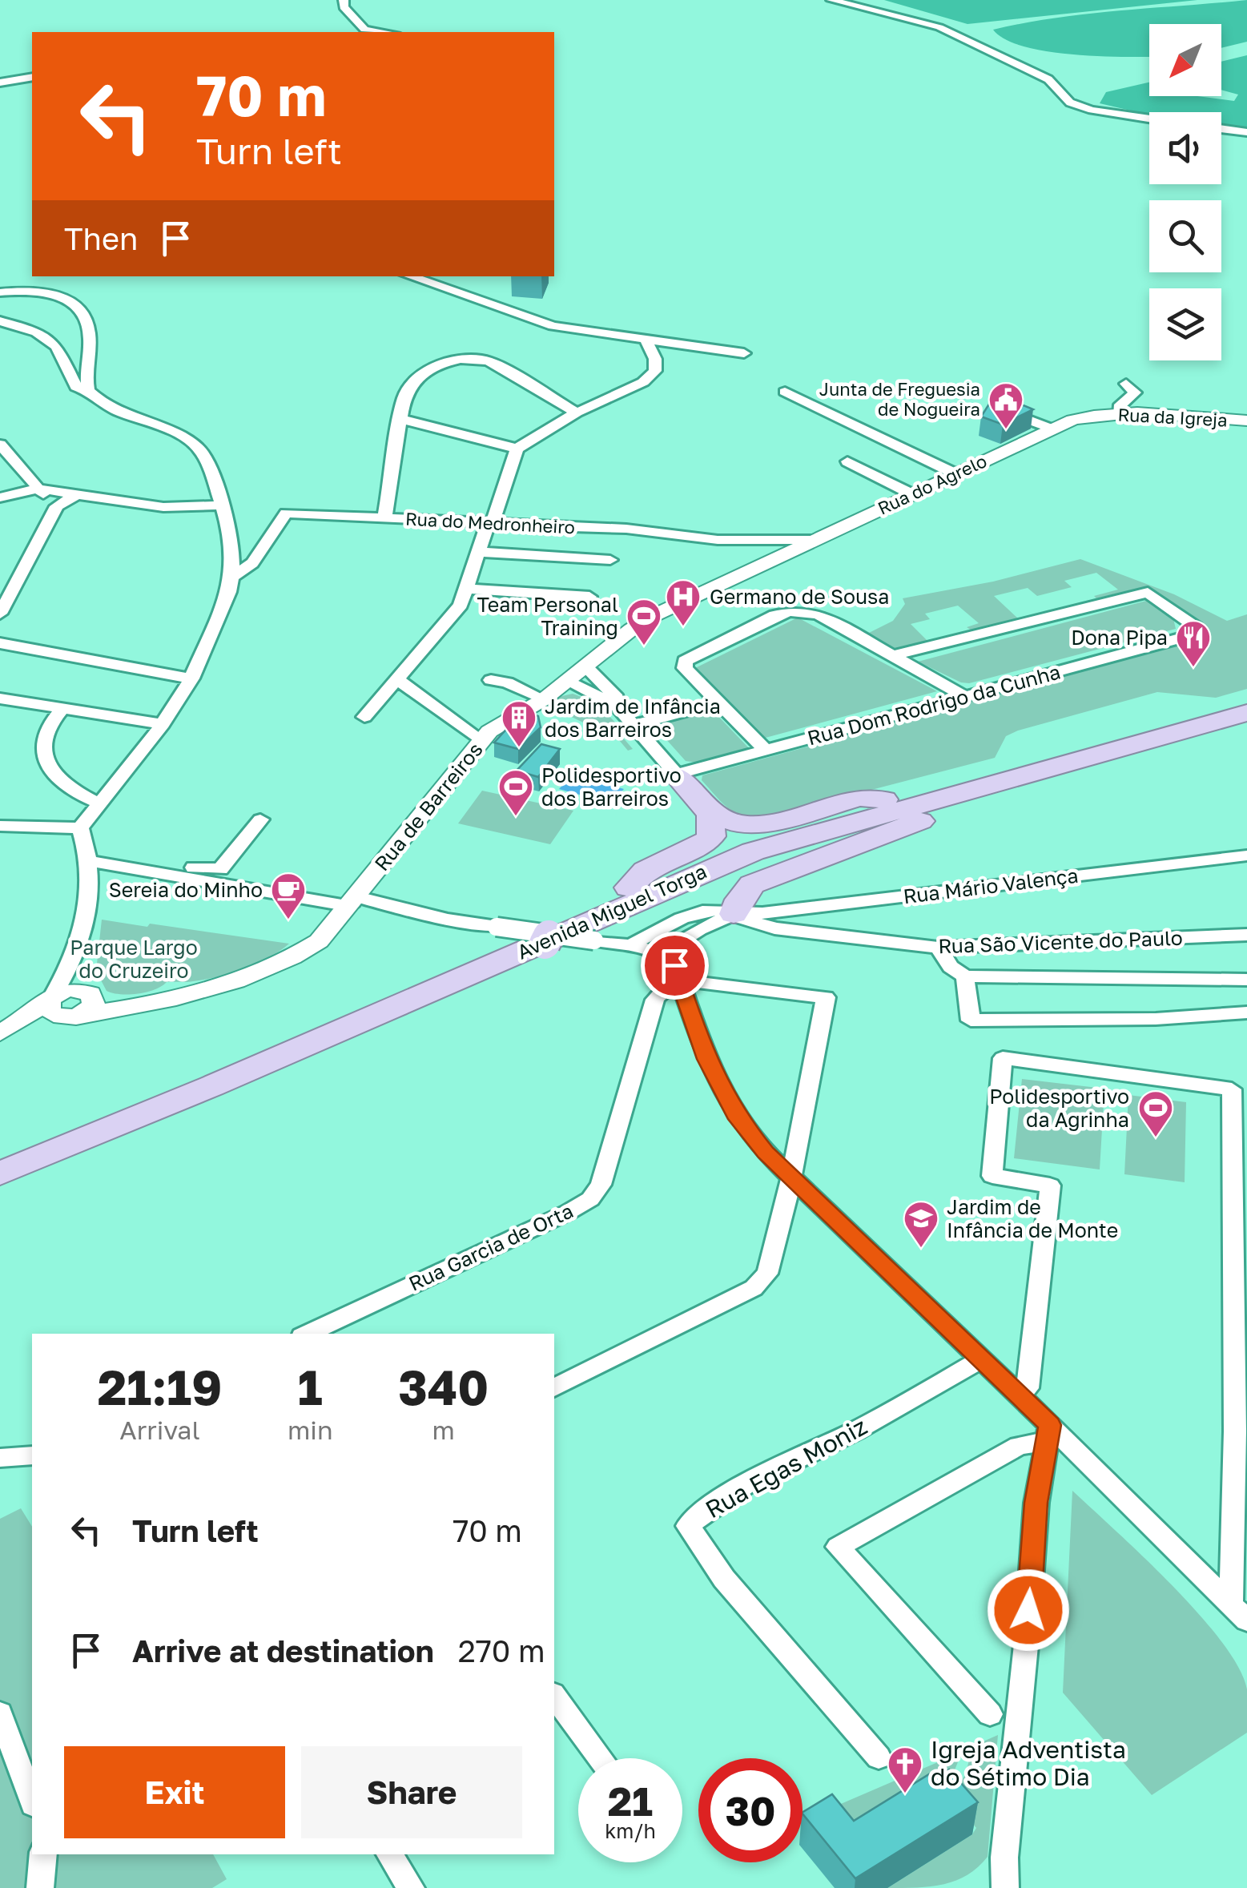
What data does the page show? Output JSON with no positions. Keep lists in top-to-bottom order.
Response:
{
  "streets": {
    "highway": ["Avenida Miguel Torga"],
    "street": [
      "Rua da Igreja",
      "Rua do Agrelo",
      "Rua do Medronheiro",
      "Rua Dom Rodrigo da Cunha",
      "Rua de Barreiros",
      "Rua Mário Valença",
      "Rua São Vicente do Paulo",
      "Rua Garcia de Orta",
      "Rua Egas Moniz"
    ]
  },
  "crossings": [
    ["Rua da Igreja", "Rua do Agrelo"],
    ["Rua do Agrelo", "Rua do Medronheiro"],
    ["Rua do Agrelo", "Rua de Barreiros"],
    ["Rua do Medronheiro", "Rua de Barreiros"],
    ["Rua Mário Valença", "Rua São Vicente do Paulo"]
  ],
  "parks": ["Parque Largo do Cruzeiro"],
  "places": {
    "public building": ["Junta de Freguesia de Nogueira"],
    "hospital": ["Germano de Sousa"],
    "sports": ["Team Personal Training", "Polidesportivo dos Barreiros", "Polidesportivo da Agrinha"],
    "restaurant": ["Dona Pipa"],
    "building": ["Jardim de Infância dos Barreiros"],
    "cafe": ["Sereia do Minho"],
    "school or university": ["Jardim de Infância de Monte"],
    "church": ["Igreja Adventista do Sétimo Dia"]
  },
  "north": "bottom left",
  "page": {
    "turn": ["70 m", "Turn left"],
    "then": "Then",
    "eta": [
      "21:19",
      "Arrival",
      "1",
      "min",
      "340",
      "m"
    ],
    "list": [
      {
        "name": "Turn left",
        "value": "70 m"
      },
      {
        "name": "Arrive at destination",
        "value": "270 m"
      }
    ],
    "buttons": ["Exit", "Share"],
    "speed": "21 km/h",
    "limit": "30"
  }
}
